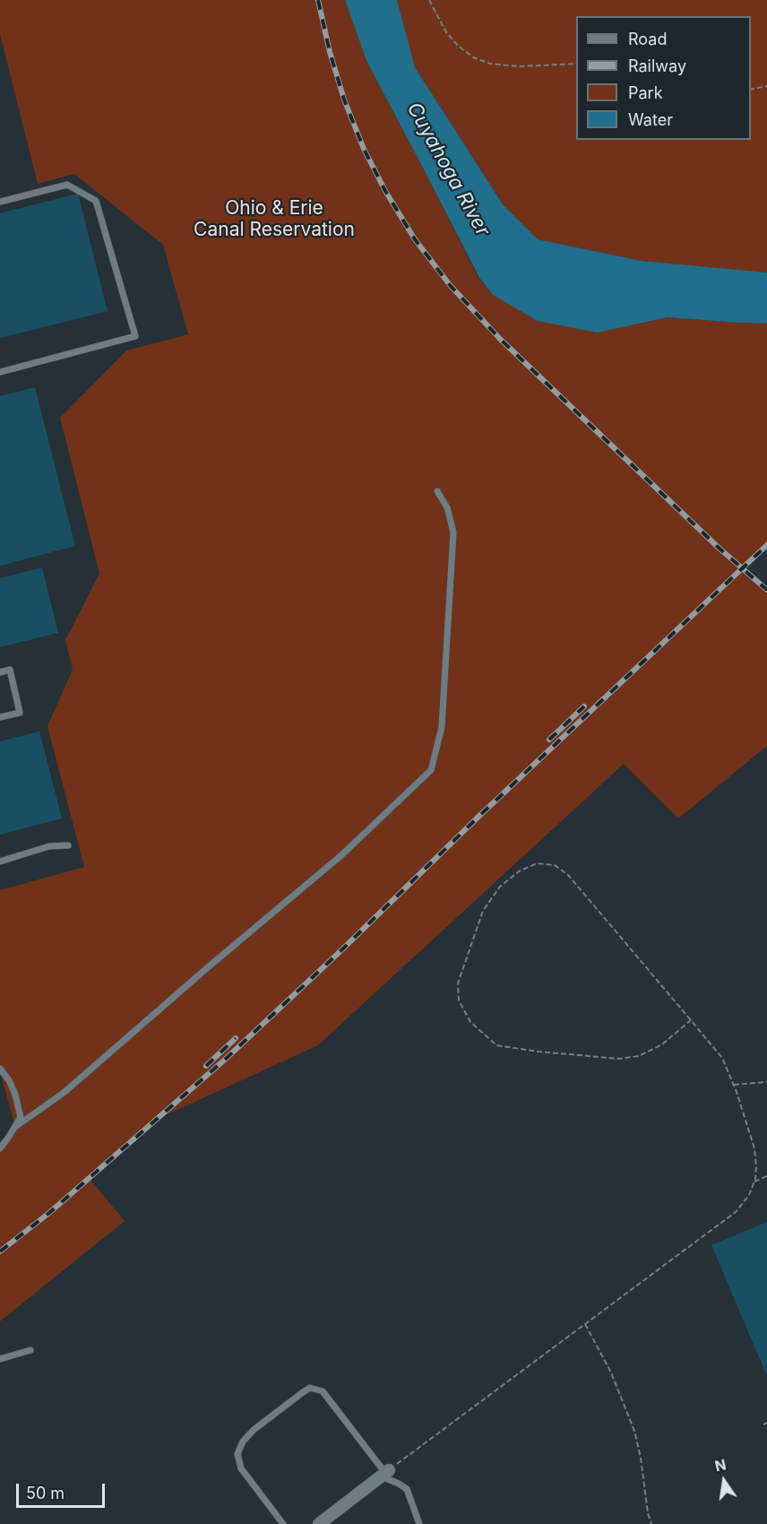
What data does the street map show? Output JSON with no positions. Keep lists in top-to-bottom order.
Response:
{
  "water": ["Cuyahoga River"],
  "parks": ["Ohio & Erie Canal Reservation"],
  "legend": [
    "Road",
    "Railway",
    "Park",
    "Water"
  ],
  "scale_bar": "50 m",
  "north": "top"
}
